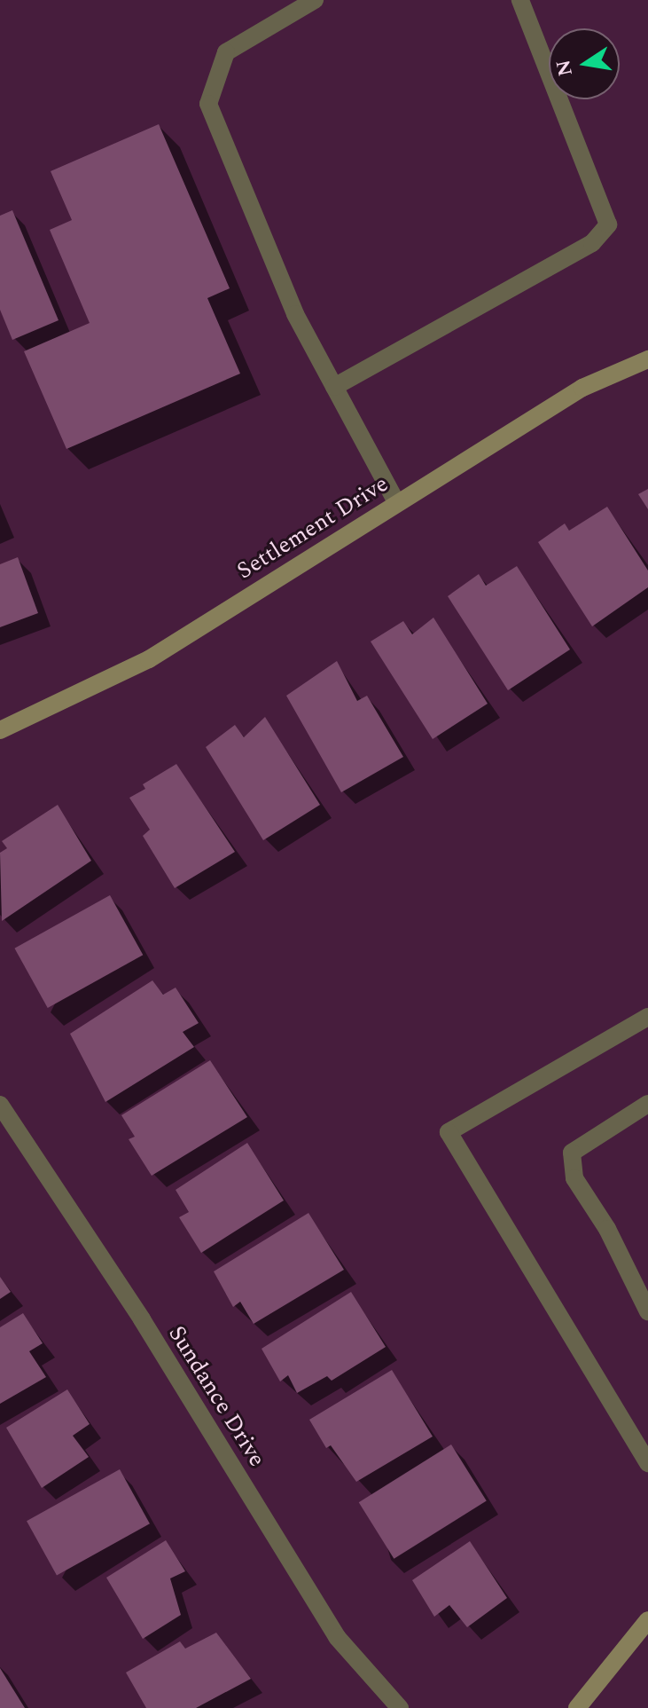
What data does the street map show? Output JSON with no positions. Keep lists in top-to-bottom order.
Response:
{
  "streets": {
    "street": ["Settlement Drive", "Sundance Drive"]
  },
  "north": "left"
}
